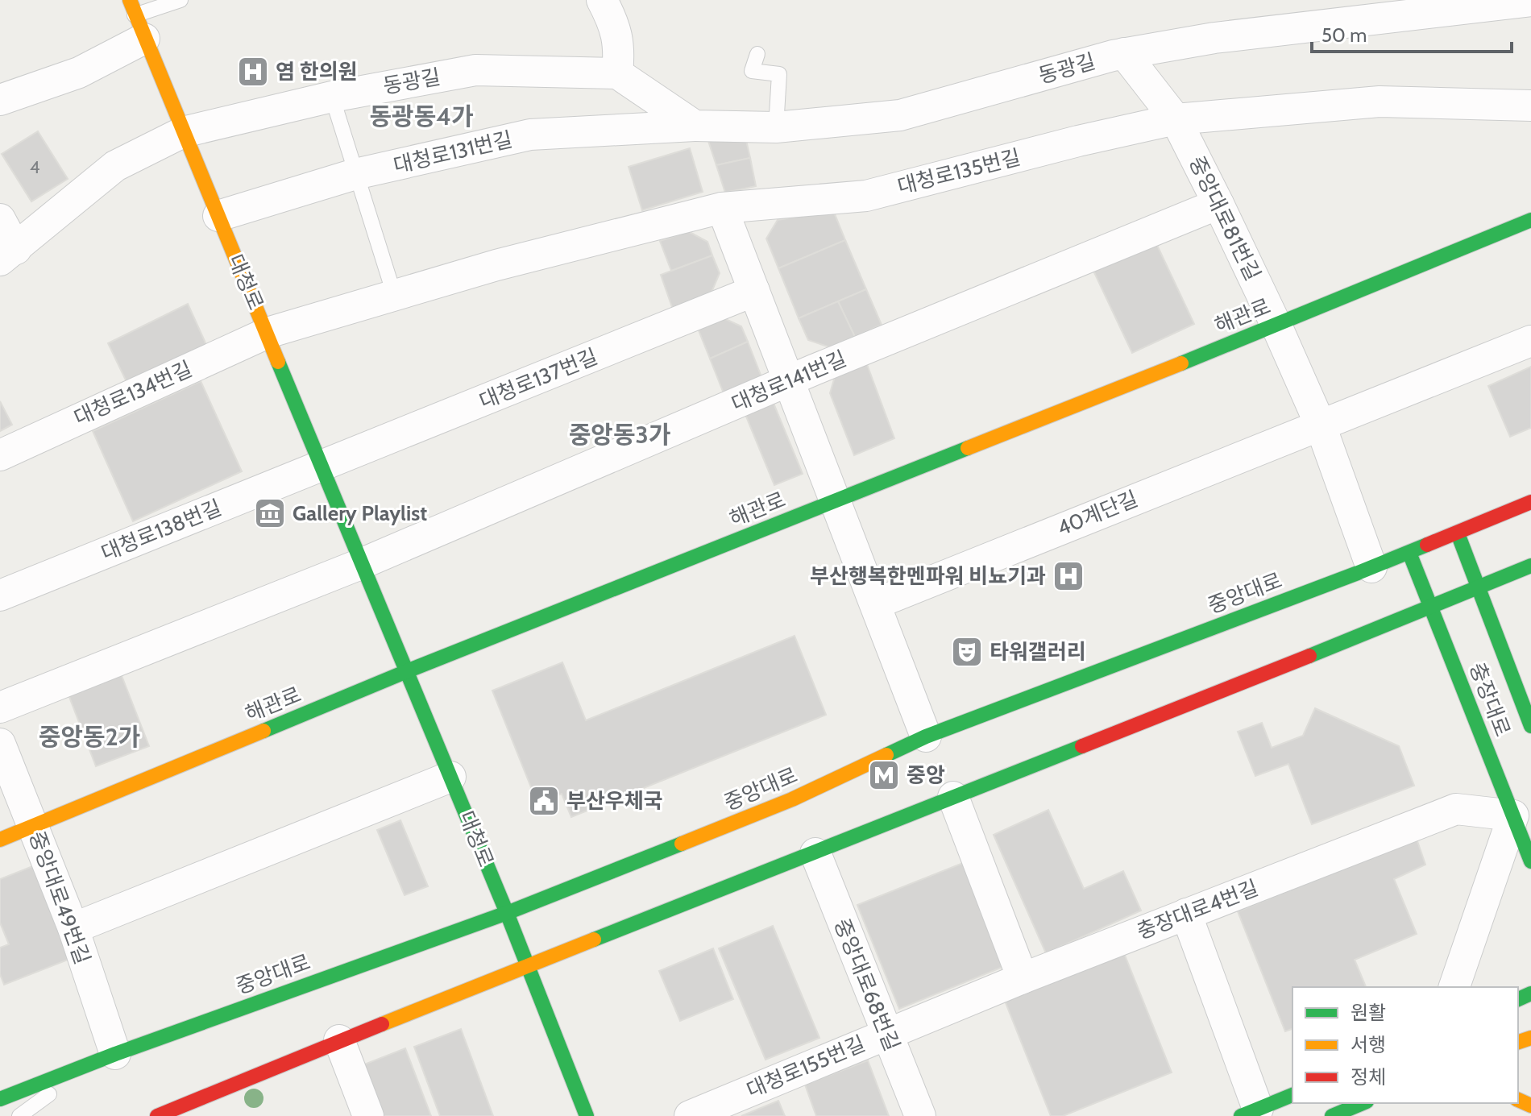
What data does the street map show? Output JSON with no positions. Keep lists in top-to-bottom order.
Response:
{
  "streets": {
    "main road": [
      "대청로",
      "해관로",
      "중앙대로",
      "충장대로"
    ],
    "street": [
      "동광길",
      "대청로131번길",
      "대청로135번길",
      "중앙대로81번길",
      "대청로137번길",
      "대청로141번길",
      "대청로134번길",
      "40계단길",
      "대청로138번길",
      "중앙대로49번길",
      "충장대로4번길",
      "중앙대로68번길",
      "대청로155번길"
    ]
  },
  "crossings": [
    ["동광길", "대청로131번길"],
    ["동광길", "중앙대로81번길"],
    ["동광길", "대청로"],
    ["대청로131번길", "대청로"],
    ["대청로135번길", "중앙대로81번길"],
    ["대청로135번길", "대청로"],
    ["대청로135번길", "대청로134번길"],
    ["중앙대로81번길", "해관로"],
    ["중앙대로81번길", "대청로141번길"],
    ["중앙대로81번길", "40계단길"],
    ["중앙대로81번길", "중앙대로"],
    ["대청로", "해관로"],
    ["대청로", "대청로137번길"],
    ["대청로", "대청로141번길"],
    ["대청로", "대청로134번길"],
    ["대청로", "대청로138번길"],
    ["대청로", "중앙대로"],
    ["해관로", "중앙대로49번길"],
    ["대청로137번길", "대청로138번길"],
    ["중앙대로", "충장대로"],
    ["중앙대로", "중앙대로49번길"],
    ["충장대로", "충장대로4번길"],
    ["충장대로4번길", "중앙대로68번길"],
    ["충장대로4번길", "대청로155번길"],
    ["중앙대로68번길", "대청로155번길"]
  ],
  "districts": ["동광동4가", "중앙동3가", "중앙동2가"],
  "places": {
    "hospital": ["염 한의원", "부산행복한멘파워 비뇨기과"],
    "museum": ["Gallery Playlist"],
    "theatre": ["타워갤러리"],
    "metro station": ["중앙"],
    "public building": ["부산우체국"]
  },
  "house_numbers": ["4"],
  "legend": ["원활", "서행", "정체"],
  "scale_bar": "50 m"
}
